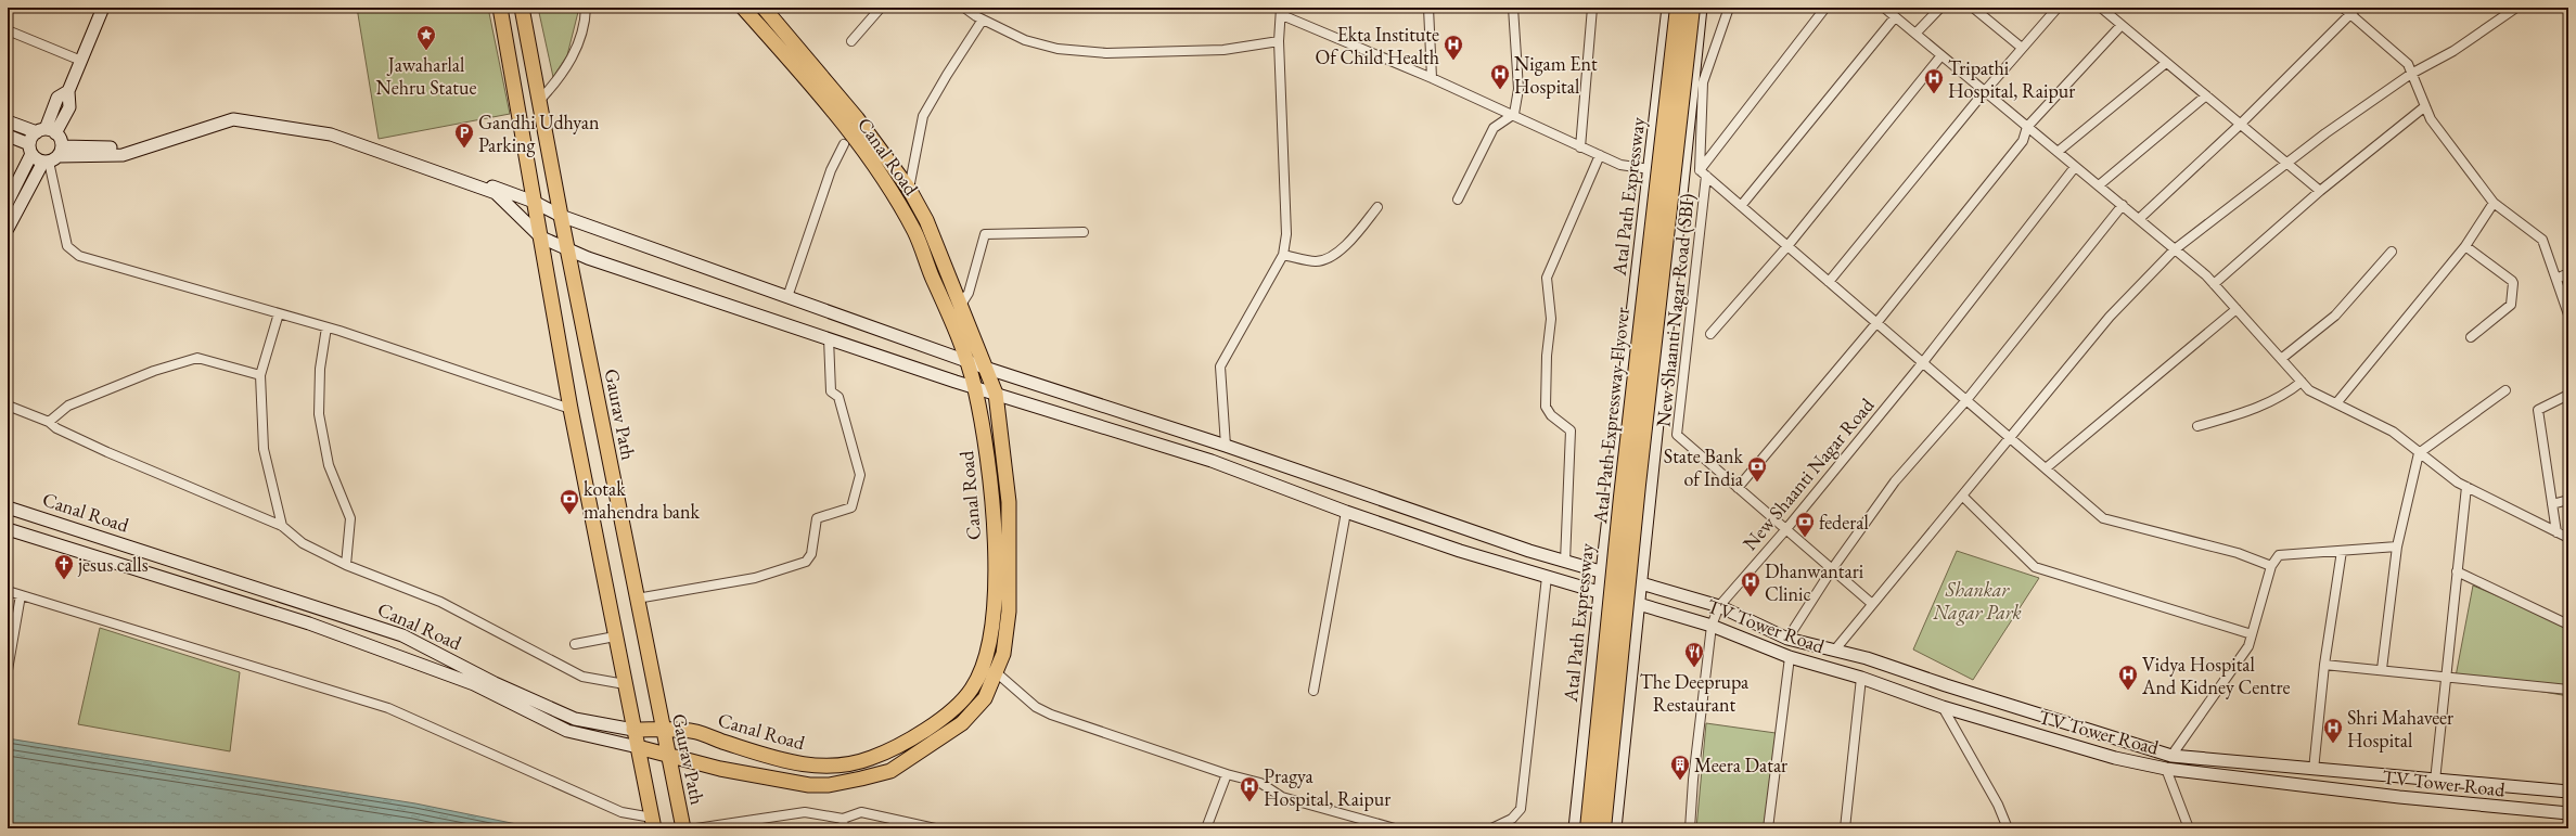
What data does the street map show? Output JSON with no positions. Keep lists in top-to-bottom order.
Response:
{
  "streets": {
    "highway": ["Atal Path Expressway Flyover"],
    "main road": [
      "Canal Road",
      "Atal Path Expressway",
      "Gaurav Path",
      "TV Tower Road"
    ],
    "street": ["New Shaanti Nagar Road (SBI)", "New Shaanti Nagar Road"]
  },
  "crossings": [
    ["Canal Road", "Gaurav Path"],
    ["Canal Road", "TV Tower Road"],
    ["Atal Path Expressway", "TV Tower Road"],
    ["New Shaanti Nagar Road (SBI)", "New Shaanti Nagar Road"],
    ["Gaurav Path", "TV Tower Road"],
    ["New Shaanti Nagar Road", "TV Tower Road"]
  ],
  "parks": ["Shankar Nagar Park"],
  "places": {
    "place": ["Jawaharlal Nehru Statue"],
    "hospital": [
      "Ekta Institute Of Child Health",
      "Nigam Ent Hospital",
      "Tripathi Hospital, Raipur",
      "Dhanwantari Clinic",
      "Vidya Hospital And Kidney Centre",
      "Shri Mahaveer Hospital",
      "Pragya Hospital, Raipur"
    ],
    "parking": ["Gandhi Udhyan Parking"],
    "bank": ["State Bank of India", "kotak mahendra bank", "federal"],
    "church": ["jesus calls"],
    "restaurant": ["The Deeprupa Restaurant"],
    "building": ["Meera Datar"]
  }
}
